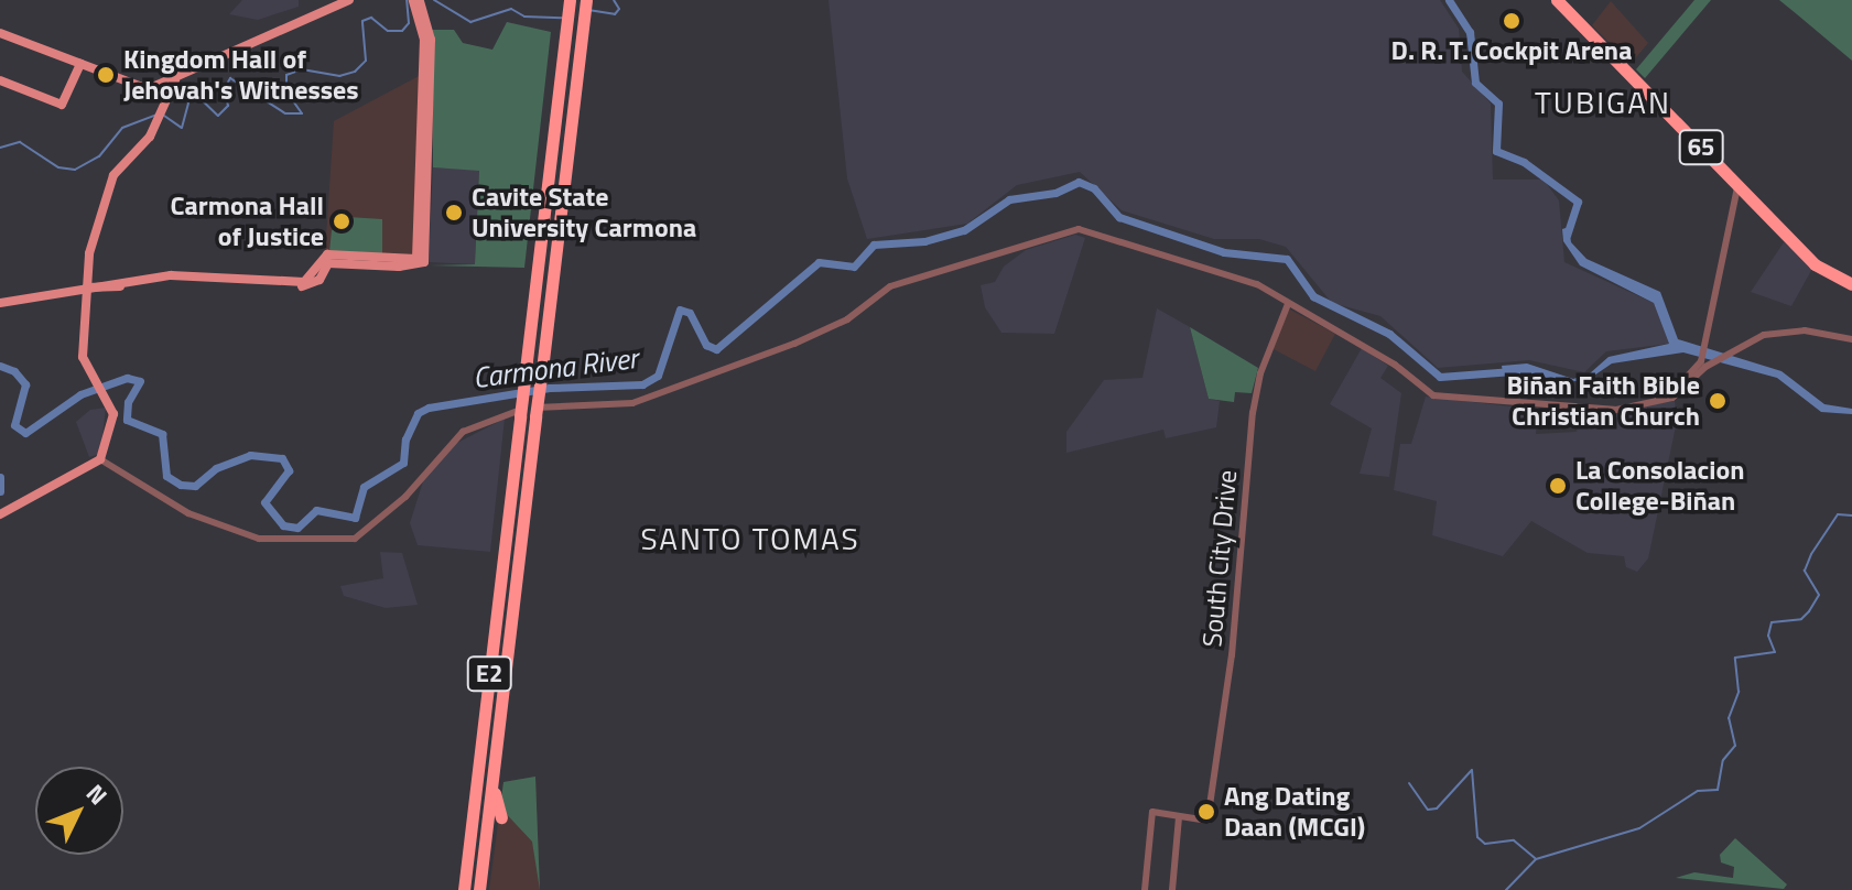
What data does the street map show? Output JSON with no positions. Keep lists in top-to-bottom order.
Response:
{
  "streets": {
    "highway": ["65", "E2"],
    "street": ["South City Drive"]
  },
  "districts": ["TUBIGAN", "SANTO TOMAS"],
  "water": ["Carmona River"],
  "places": [
    "D. R. T. Cockpit Arena",
    "Kingdom Hall of Jehovah's Witnesses",
    "Cavite State University Carmona",
    "Carmona Hall of Justice",
    "Biñan Faith Bible Christian Church",
    "La Consolacion College-Biñan",
    "Ang Dating Daan (MCGI)"
  ],
  "north": "top right"
}
